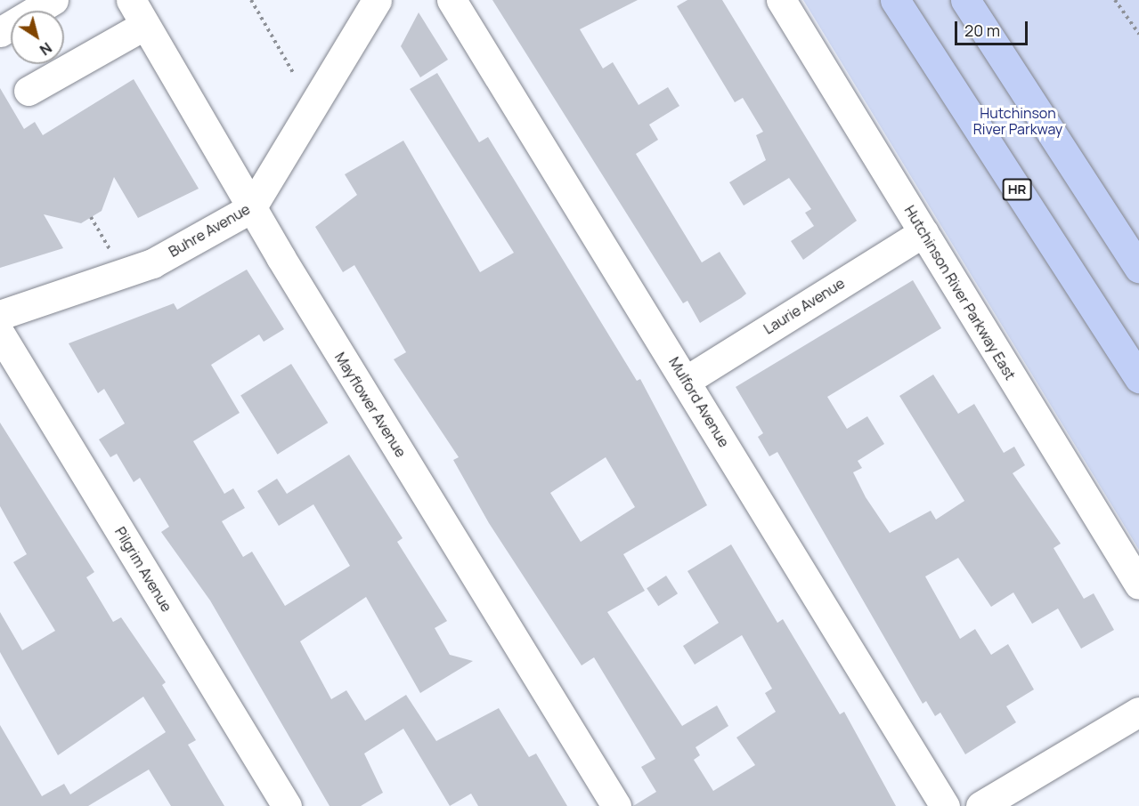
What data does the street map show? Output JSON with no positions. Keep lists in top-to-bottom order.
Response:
{
  "streets": {
    "highway": ["HR"],
    "street": [
      "Buhre Avenue",
      "Hutchinson River Parkway East",
      "Laurie Avenue",
      "Mulford Avenue",
      "Mayflower Avenue",
      "Pilgrim Avenue"
    ]
  },
  "crossings": [
    ["Buhre Avenue", "Mayflower Avenue"],
    ["Hutchinson River Parkway East", "Laurie Avenue"],
    ["Laurie Avenue", "Mulford Avenue"]
  ],
  "parks": ["Hutchinson River Parkway"],
  "scale_bar": "20 m",
  "north": "bottom right"
}
